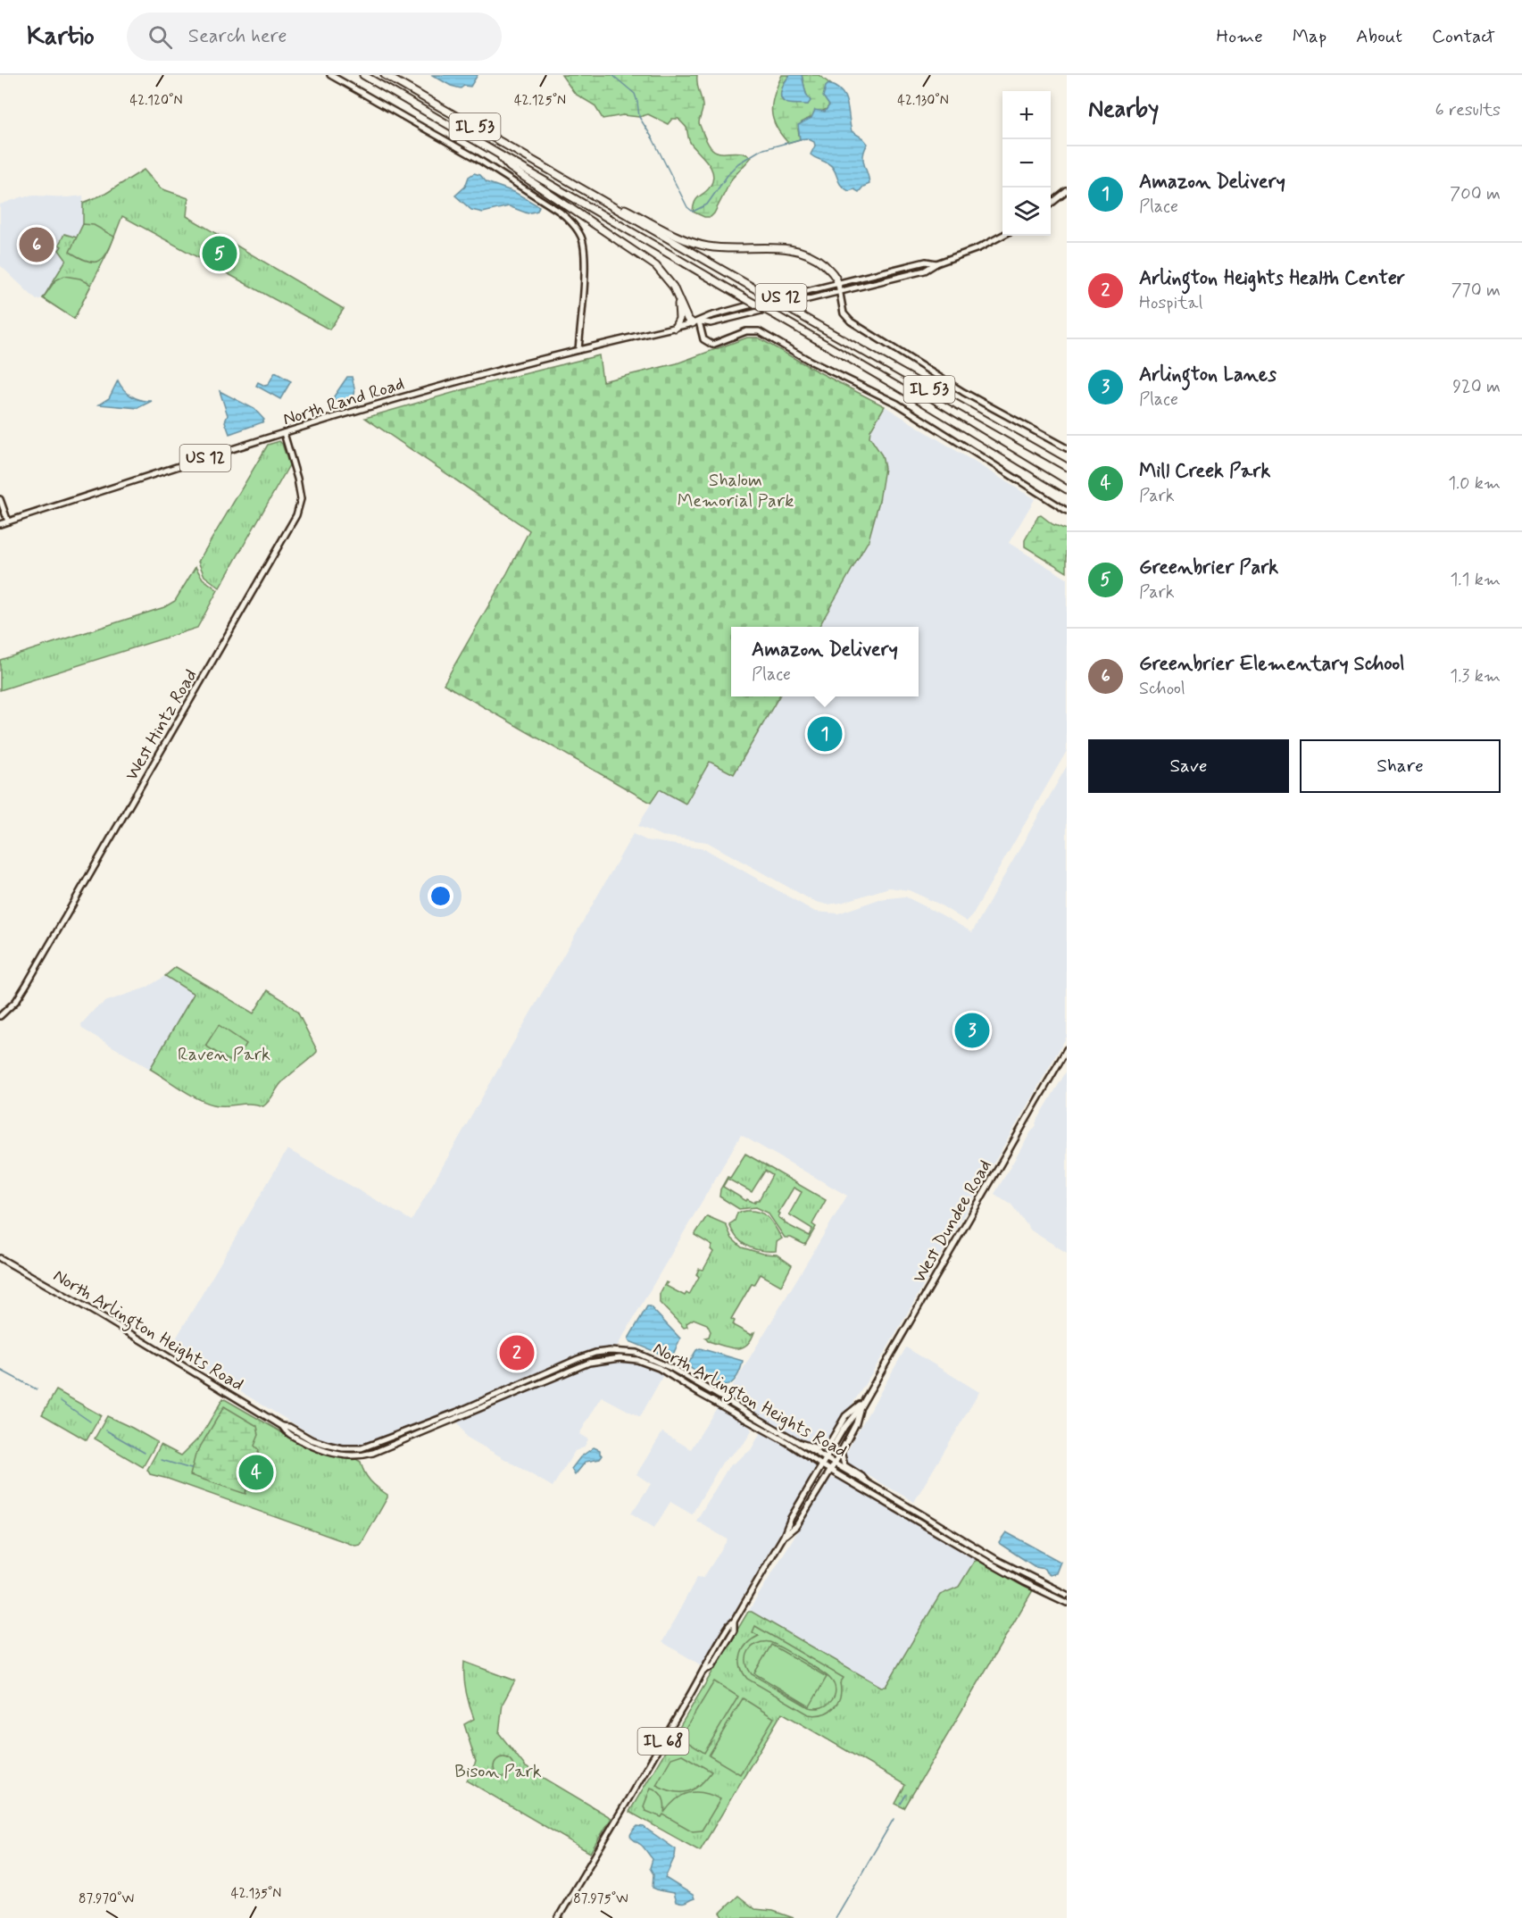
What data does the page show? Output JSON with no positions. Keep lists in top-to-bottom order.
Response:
{
  "streets": {
    "highway": ["IL 53"],
    "main road": [
      "US 12",
      "North Rand Road",
      "West Hintz Road",
      "West Dundee Road",
      "North Arlington Heights Road",
      "IL 68"
    ]
  },
  "crossings": [
    ["North Rand Road", "West Hintz Road"],
    ["West Dundee Road", "North Arlington Heights Road"],
    ["West Dundee Road", "IL 68"],
    ["North Arlington Heights Road", "IL 68"]
  ],
  "parks": ["Shalom Memorial Park", "Raven Park", "Bison Park"],
  "page": {
    "header": "Kartio",
    "search": "Search here",
    "nav": [
      "Home",
      "Map",
      "About",
      "Contact"
    ],
    "heading": ["Nearby", "6 results"],
    "map_buttons": ["+", "−"],
    "list": [
      {
        "mark": "1",
        "name": "Amazon Delivery",
        "note": "Place",
        "value": "700 m"
      },
      {
        "mark": "2",
        "name": "Arlington Heights Health Center",
        "note": "Hospital",
        "value": "770 m"
      },
      {
        "mark": "3",
        "name": "Arlington Lanes",
        "note": "Place",
        "value": "920 m"
      },
      {
        "mark": "4",
        "name": "Mill Creek Park",
        "note": "Park",
        "value": "1.0 km"
      },
      {
        "mark": "5",
        "name": "Greenbrier Park",
        "note": "Park",
        "value": "1.1 km"
      },
      {
        "mark": "6",
        "name": "Greenbrier Elementary School",
        "note": "School",
        "value": "1.3 km"
      }
    ],
    "pins": [
      "6",
      "5",
      "1",
      "3",
      "2",
      "4"
    ],
    "popup": ["Amazon Delivery", "Place"],
    "buttons": ["Save", "Share"]
  },
  "coordinates": [
    "42.120°N",
    "42.125°N",
    "42.130°N",
    "42.135°N",
    "87.970°W",
    "87.975°W"
  ]
}
